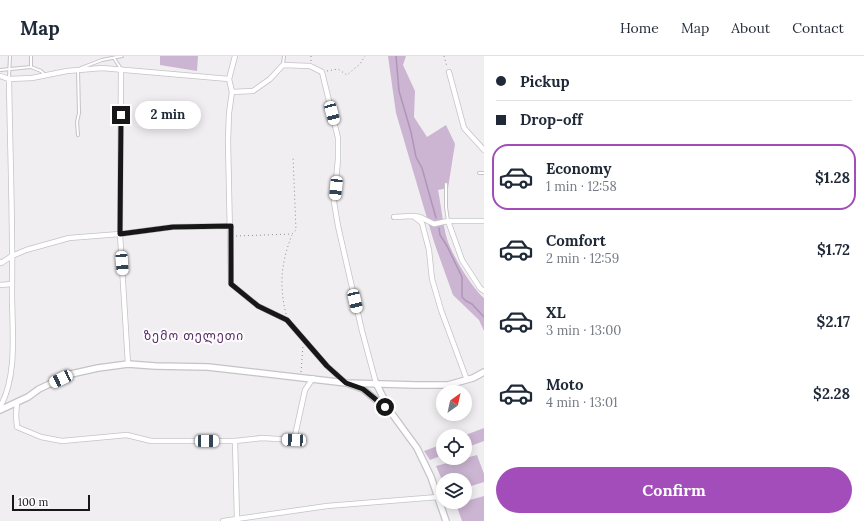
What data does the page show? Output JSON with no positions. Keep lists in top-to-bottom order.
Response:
{
  "districts": ["ზემო თელეთი"],
  "scale_bar": "100 m",
  "north": "top right",
  "page": {
    "header": "Map",
    "nav": [
      "Home",
      "Map",
      "About",
      "Contact"
    ],
    "banner": ["Pickup", "Drop-off"],
    "bubble": "2 min",
    "list": [
      {
        "name": "Economy",
        "note": "1 min · 12:58",
        "value": "$1.28"
      },
      {
        "name": "Comfort",
        "note": "2 min · 12:59",
        "value": "$1.72"
      },
      {
        "name": "XL",
        "note": "3 min · 13:00",
        "value": "$2.17"
      },
      {
        "name": "Moto",
        "note": "4 min · 13:01",
        "value": "$2.28"
      }
    ],
    "buttons": "Confirm",
    "scale": "100 m"
  }
}
